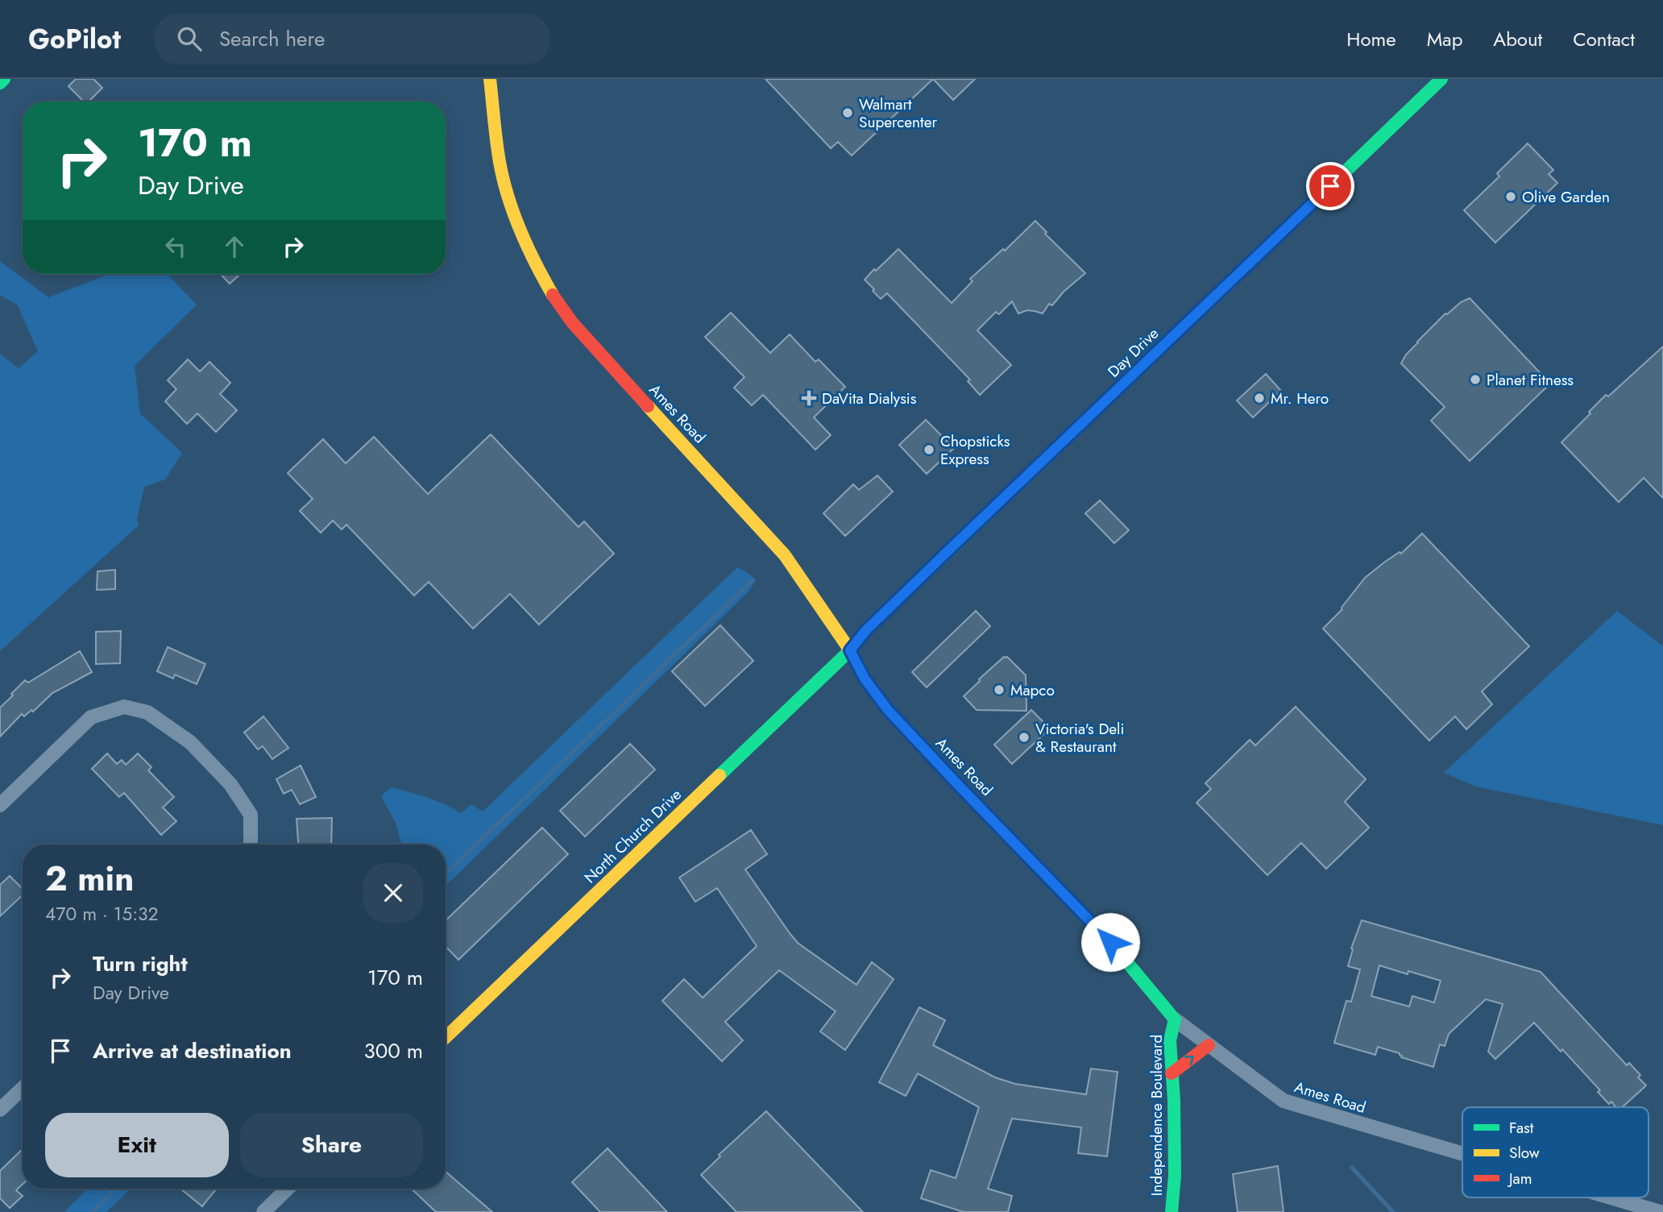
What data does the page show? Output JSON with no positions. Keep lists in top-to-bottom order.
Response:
{
  "streets": {
    "street": [
      "Day Drive",
      "Ames Road",
      "North Church Drive",
      "Independence Boulevard"
    ]
  },
  "crossings": [
    ["Day Drive", "Ames Road"],
    ["Day Drive", "North Church Drive"],
    ["Ames Road", "North Church Drive"],
    ["Ames Road", "Independence Boulevard"]
  ],
  "places": {
    "other": [
      "Walmart Supercenter",
      "Olive Garden",
      "Planet Fitness",
      "Mr. Hero",
      "Chopsticks Express",
      "Mapco",
      "Victoria's Deli & Restaurant"
    ],
    "health": ["DaVita Dialysis"]
  },
  "legend": ["Fast", "Slow", "Jam"],
  "page": {
    "header": "GoPilot",
    "search": "Search here",
    "nav": [
      "Home",
      "Map",
      "About",
      "Contact"
    ],
    "turn": ["170 m", "Day Drive"],
    "heading": ["2 min", "470 m · 15:32"],
    "list": [
      {
        "name": "Turn right",
        "note": "Day Drive",
        "value": "170 m"
      },
      {
        "name": "Arrive at destination",
        "value": "300 m"
      }
    ],
    "buttons": ["Exit", "Share"]
  }
}
